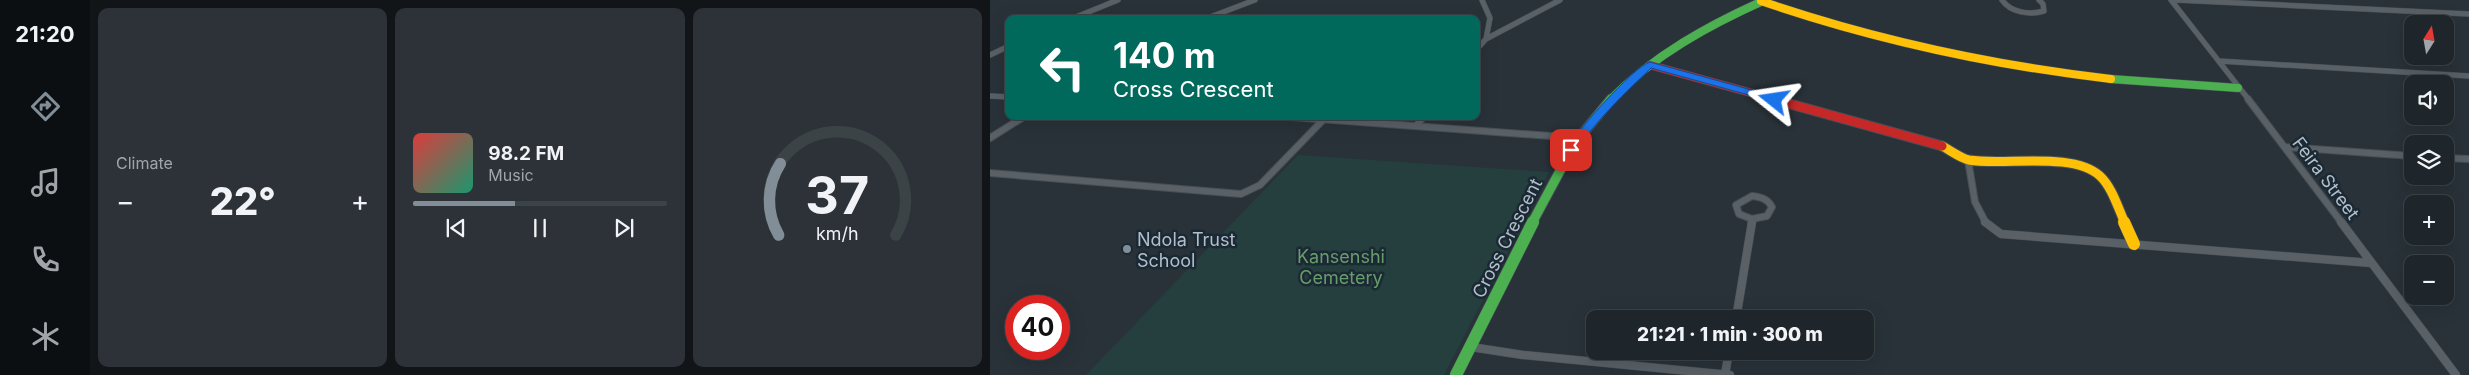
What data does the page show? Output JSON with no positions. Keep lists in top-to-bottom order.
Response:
{
  "streets": {
    "street": ["Feira Street", "Cross Crescent"]
  },
  "parks": ["Kansenshi Cemetery"],
  "places": ["Ndola Trust School"],
  "north": "top",
  "page": {
    "tabs": "21:20",
    "tile": "Climate",
    "map_buttons": ["+", "−"],
    "turn": ["140 m", "Cross Crescent"],
    "song": ["98.2 FM", "Music"],
    "heat": ["−", "22°", "+"],
    "limit": "40",
    "trip": "21:21 · 1 min · 300 m",
    "gauge": ["37", "km/h"]
  }
}
